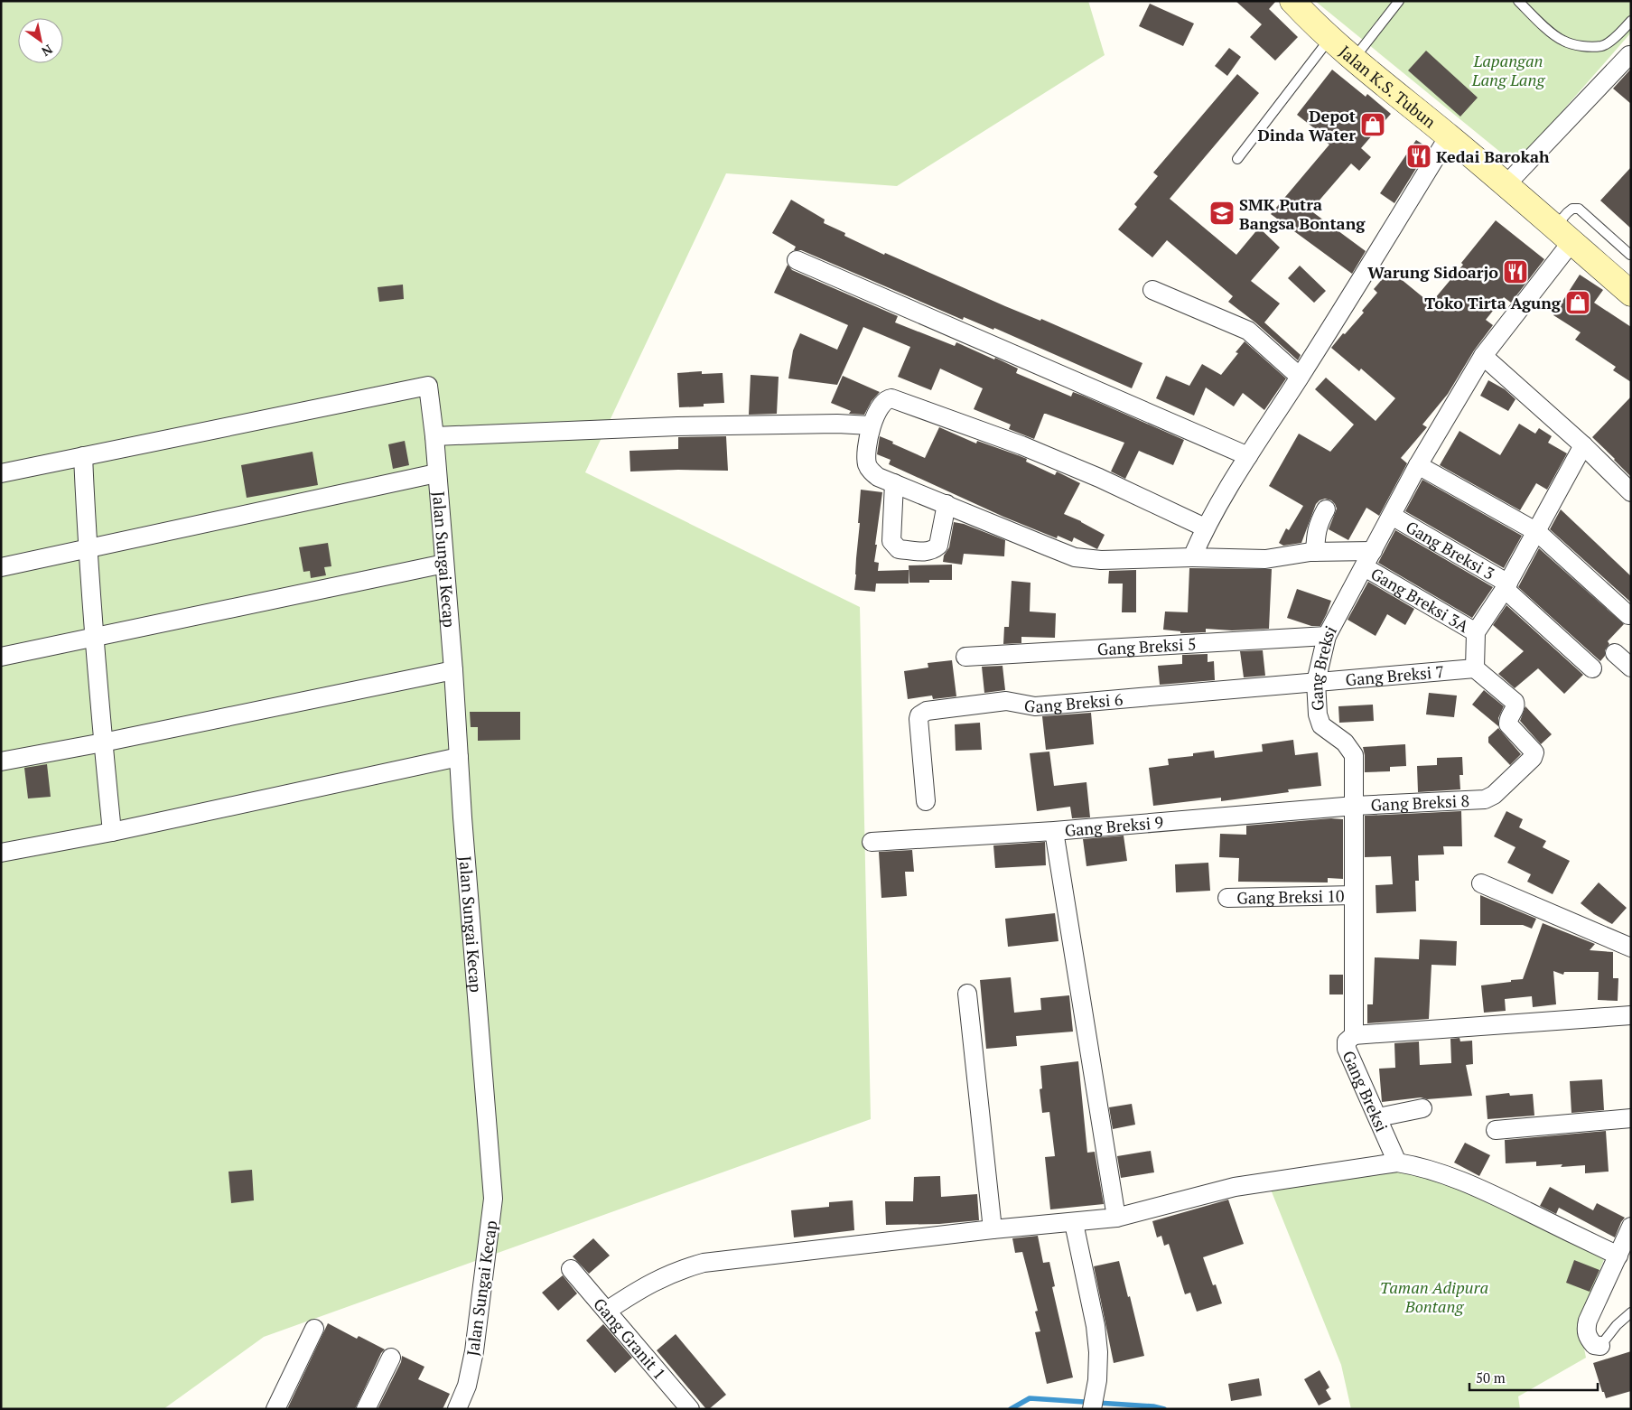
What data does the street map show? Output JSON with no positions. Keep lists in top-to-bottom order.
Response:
{
  "streets": {
    "street": [
      "Jalan K.S. Tubun",
      "Gang Breksi 3",
      "Jalan Sungai Kecap",
      "Gang Breksi 3A",
      "Gang Breksi 5",
      "Gang Breksi",
      "Gang Breksi 7",
      "Gang Breksi 6",
      "Gang Breksi 8",
      "Gang Breksi 9",
      "Gang Breksi 10",
      "Gang Granit 1"
    ]
  },
  "crossings": [
    ["Jalan K.S. Tubun", "Gang Breksi"],
    ["Gang Breksi 3", "Gang Breksi"],
    ["Gang Breksi 3A", "Gang Breksi"],
    ["Gang Breksi 5", "Gang Breksi"],
    ["Gang Breksi", "Gang Breksi 7"],
    ["Gang Breksi", "Gang Breksi 6"],
    ["Gang Breksi", "Gang Breksi 8"],
    ["Gang Breksi", "Gang Breksi 9"],
    ["Gang Breksi", "Gang Breksi 10"],
    ["Gang Breksi 7", "Gang Breksi 6"],
    ["Gang Breksi 7", "Gang Breksi 8"],
    ["Gang Breksi 8", "Gang Breksi 9"]
  ],
  "parks": ["Lapangan Lang Lang", "Taman Adipura Bontang"],
  "places": {
    "shop": ["Depot Dinda Water", "Toko Tirta Agung"],
    "restaurant": ["Kedai Barokah", "Warung Sidoarjo"],
    "school or university": ["SMK Putra Bangsa Bontang"]
  },
  "scale_bar": "50 m",
  "north": "bottom right"
}
